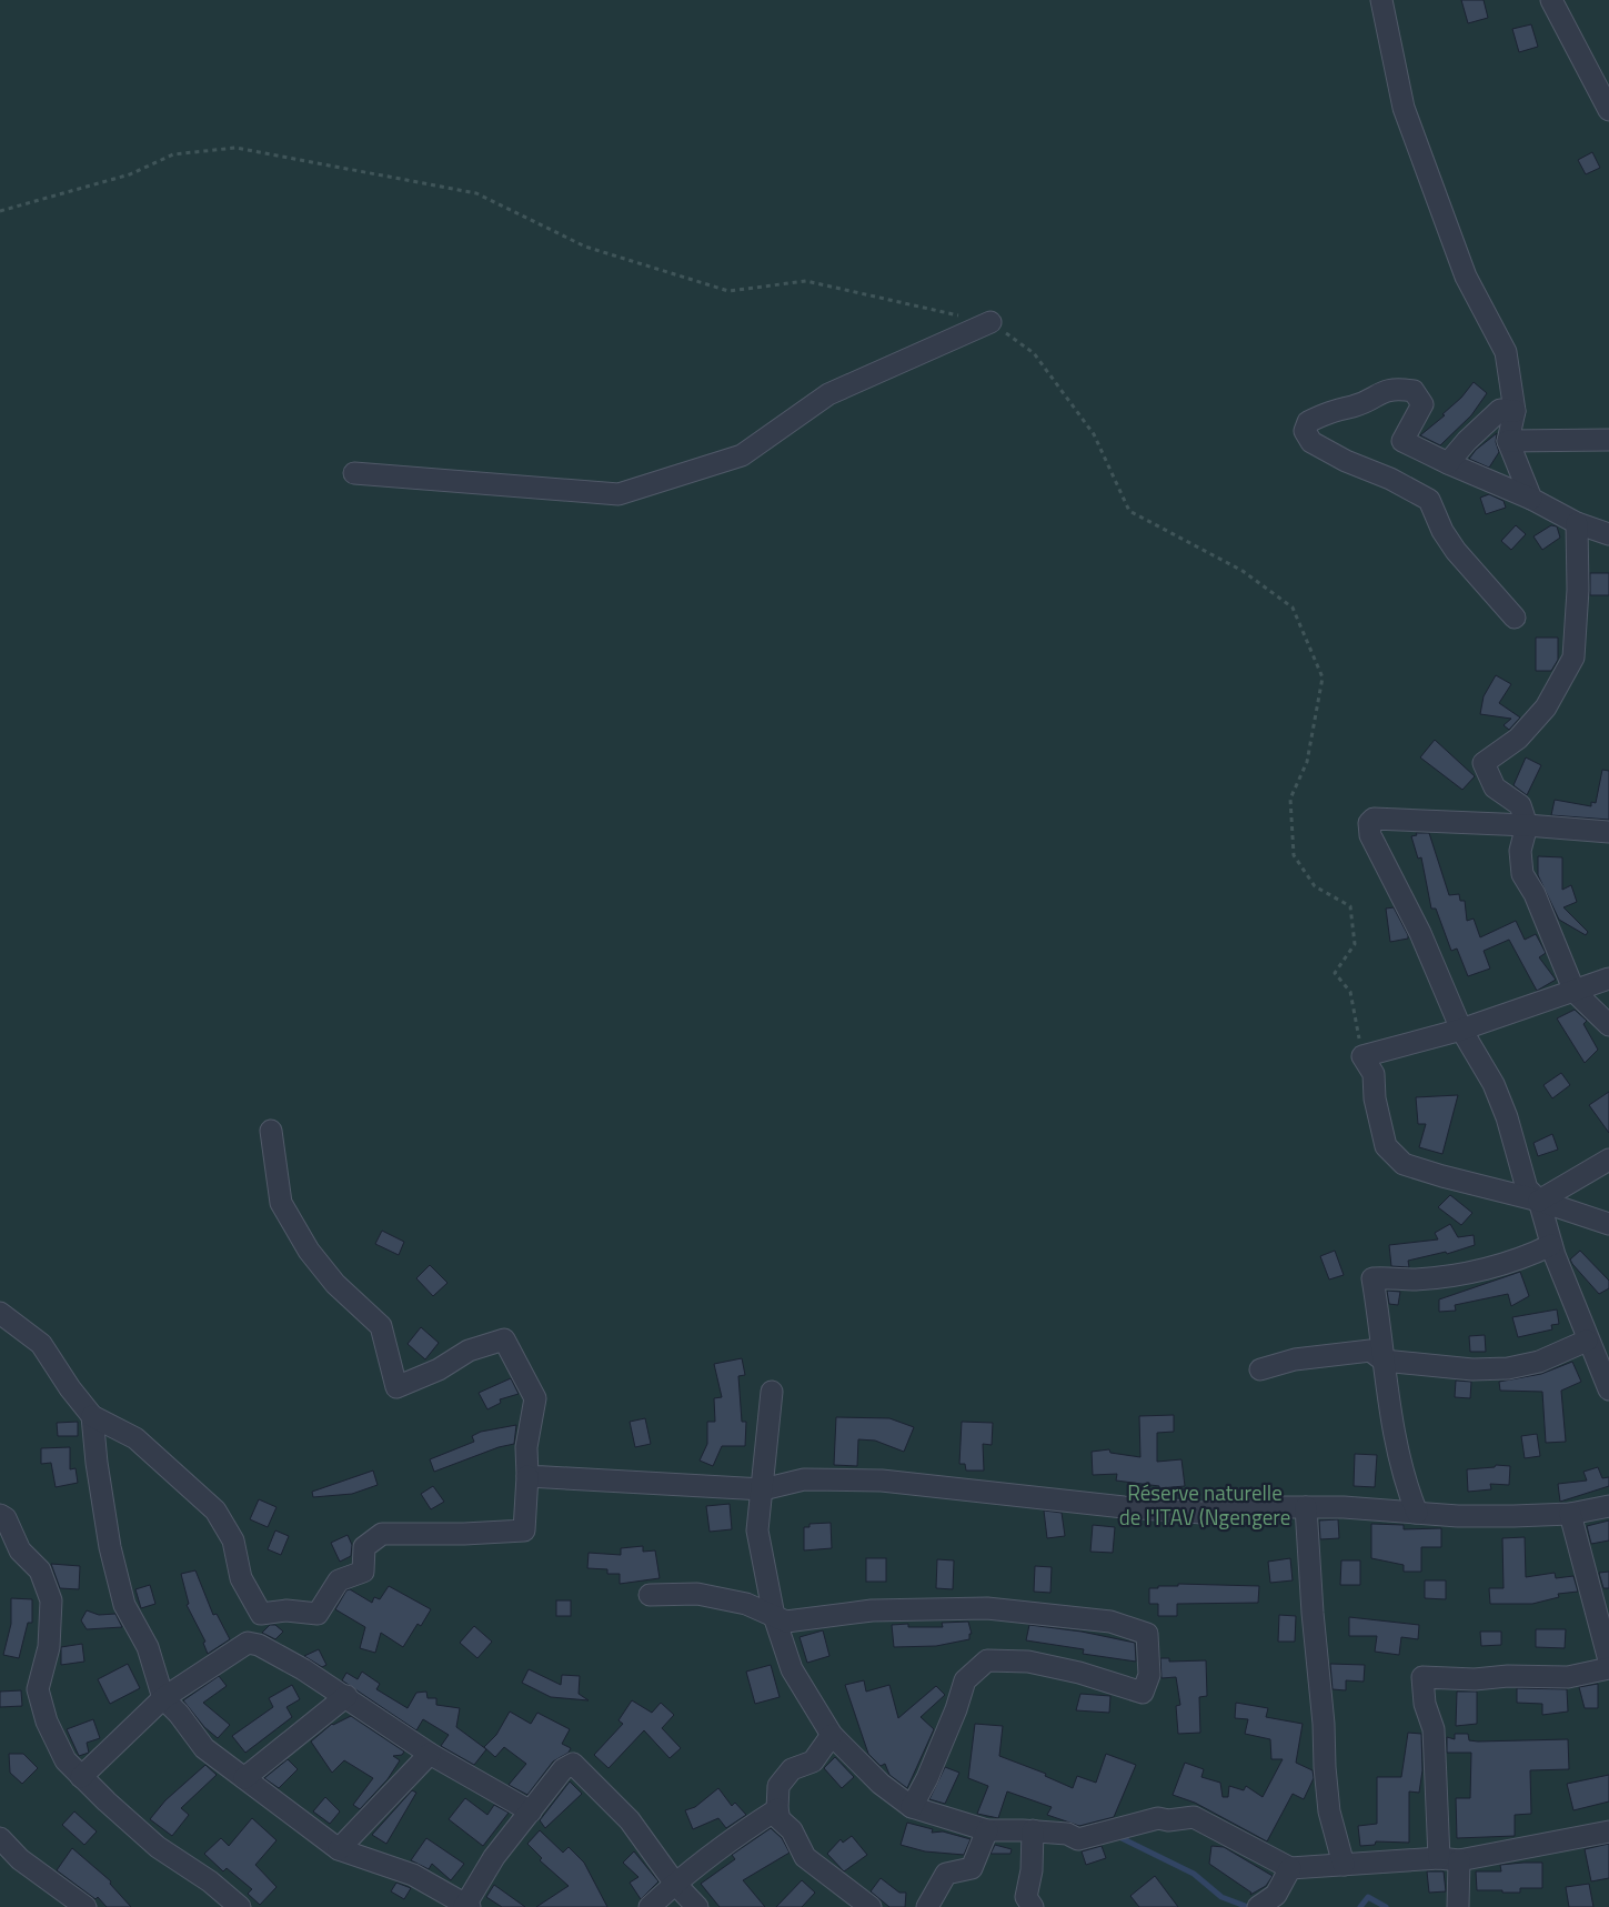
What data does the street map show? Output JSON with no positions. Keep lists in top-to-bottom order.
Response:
{
  "parks": ["Réserve naturelle de l'ITAV (Ngengere"]
}
